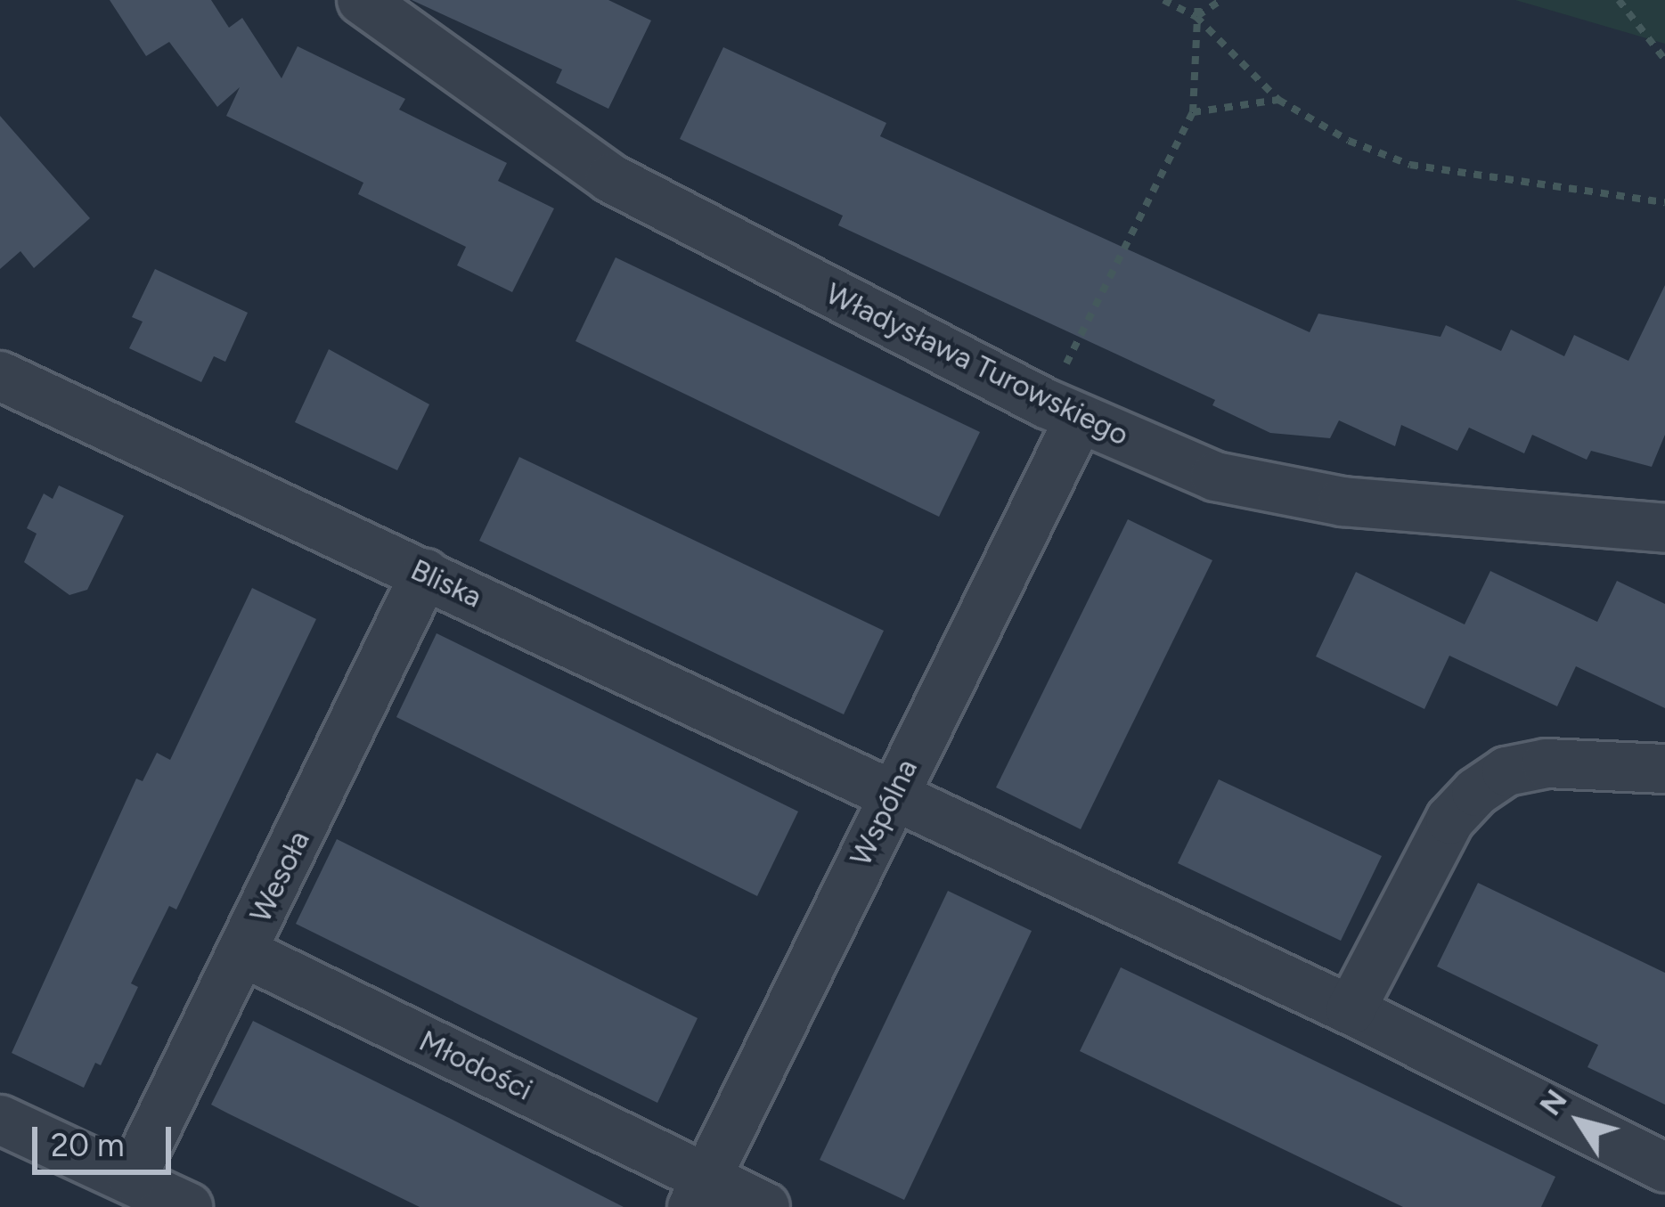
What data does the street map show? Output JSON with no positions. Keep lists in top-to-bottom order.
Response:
{
  "streets": {
    "street": [
      "Władysława Turowskiego",
      "Bliska",
      "Wspólna",
      "Wesoła",
      "Młodości"
    ]
  },
  "crossings": [
    ["Władysława Turowskiego", "Wspólna"],
    ["Bliska", "Wspólna"],
    ["Bliska", "Wesoła"],
    ["Wspólna", "Młodości"],
    ["Wesoła", "Młodości"]
  ],
  "scale_bar": "20 m",
  "north": "top left"
}
